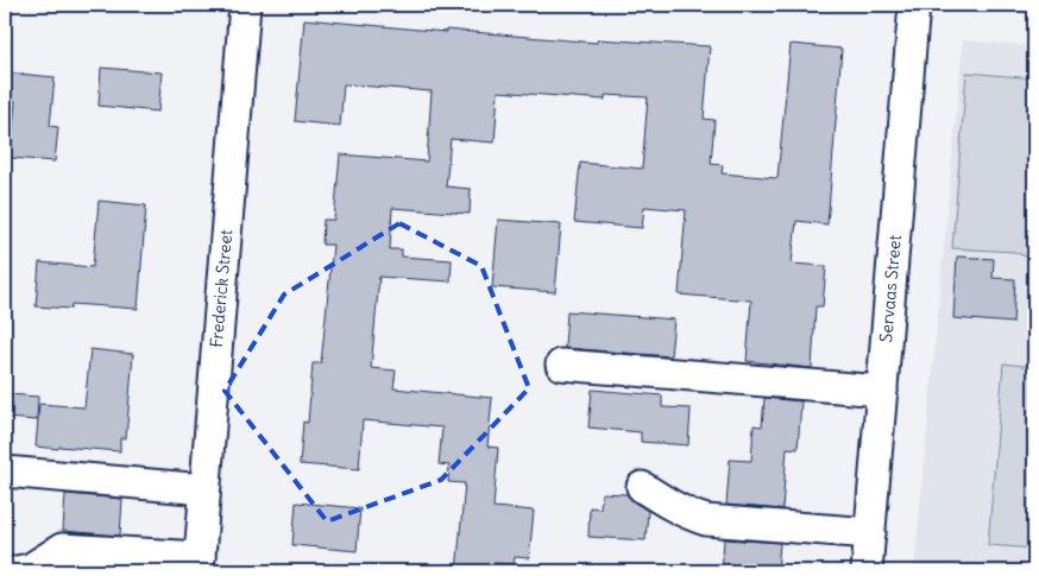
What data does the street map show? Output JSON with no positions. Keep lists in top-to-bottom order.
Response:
{
  "streets": {
    "street": ["Frederick Street", "Servaas Street"]
  }
}
